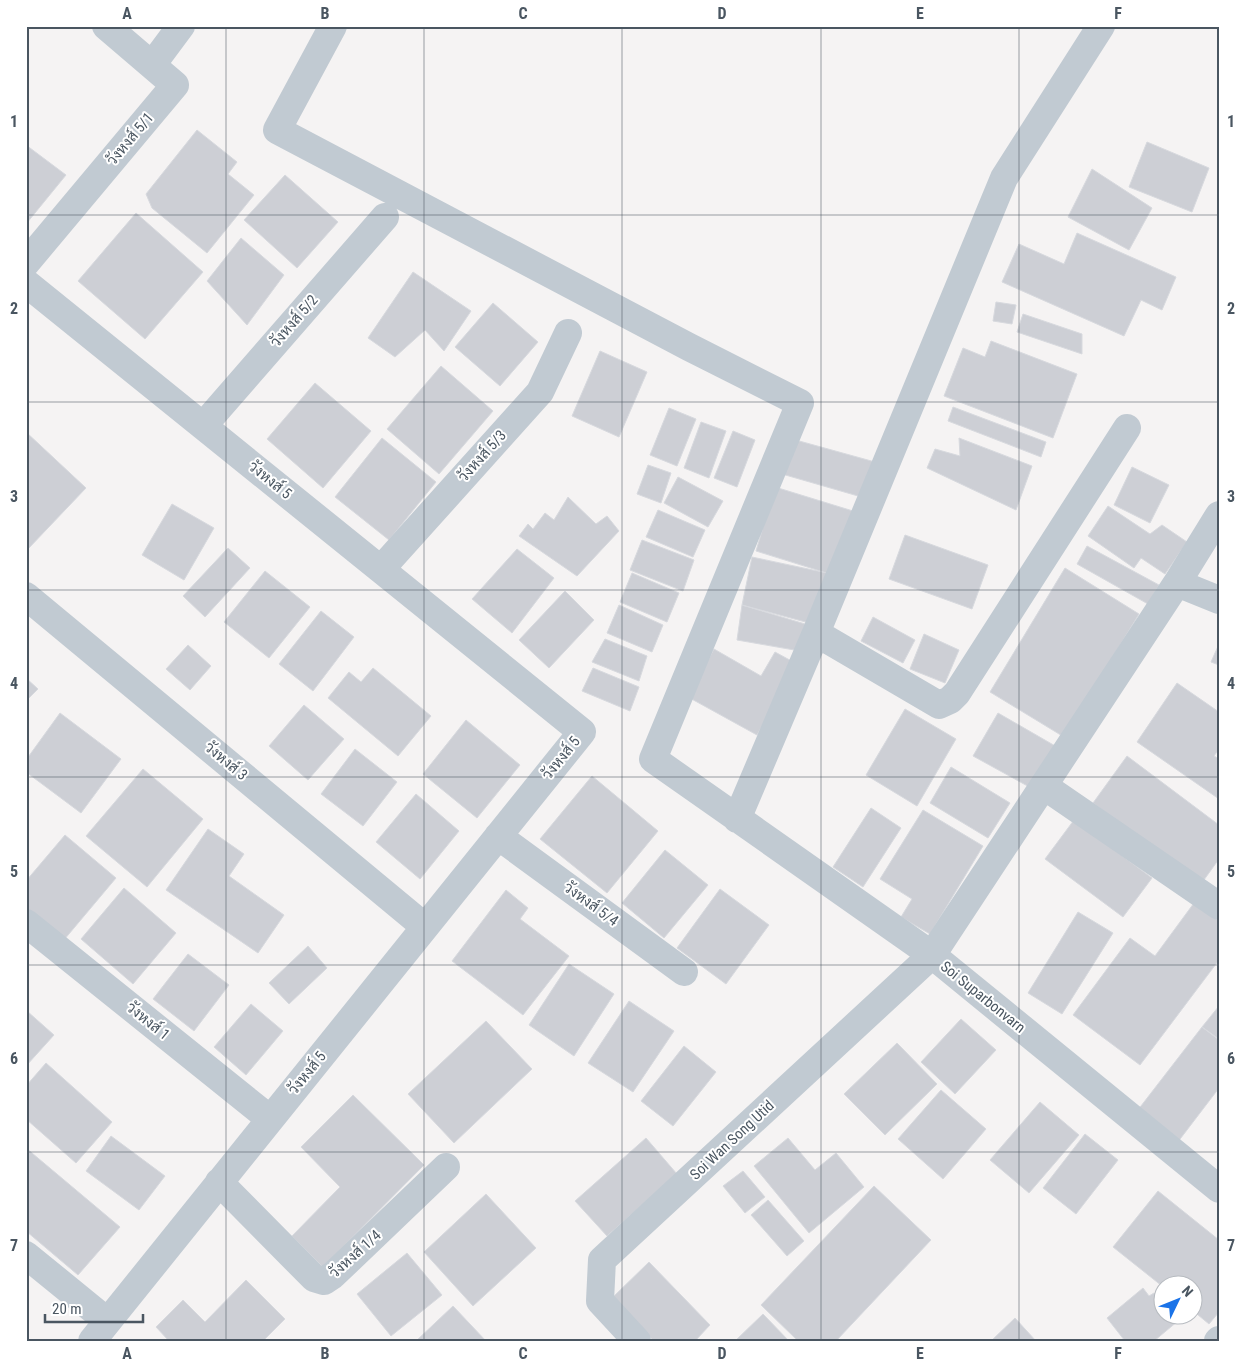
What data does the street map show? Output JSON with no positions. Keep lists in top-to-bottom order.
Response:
{
  "streets": {
    "street": [
      "วังหงส์ 5/1",
      "วังหงส์ 5/2",
      "วังหงส์ 5/3",
      "วังหงส์ 5",
      "วังหงส์ 3",
      "วังหงส์ 5/4",
      "Soi Suparbonvarn",
      "วังหงส์ 1",
      "Soi Wan Song Utid",
      "วังหงส์ 1/4"
    ]
  },
  "crossings": [
    ["วังหงส์ 5/2", "วังหงส์ 5"],
    ["วังหงส์ 5/3", "วังหงส์ 5"],
    ["วังหงส์ 5", "วังหงส์ 3"],
    ["วังหงส์ 5", "วังหงส์ 5/4"],
    ["วังหงส์ 5", "วังหงส์ 1"],
    ["วังหงส์ 5", "วังหงส์ 1/4"],
    ["Soi Suparbonvarn", "Soi Wan Song Utid"]
  ],
  "scale_bar": "20 m",
  "north": "top right",
  "grid": {
    "columns": [
      "A",
      "B",
      "C",
      "D",
      "E",
      "F"
    ],
    "rows": [
      "1",
      "2",
      "3",
      "4",
      "5",
      "6",
      "7"
    ]
  }
}
